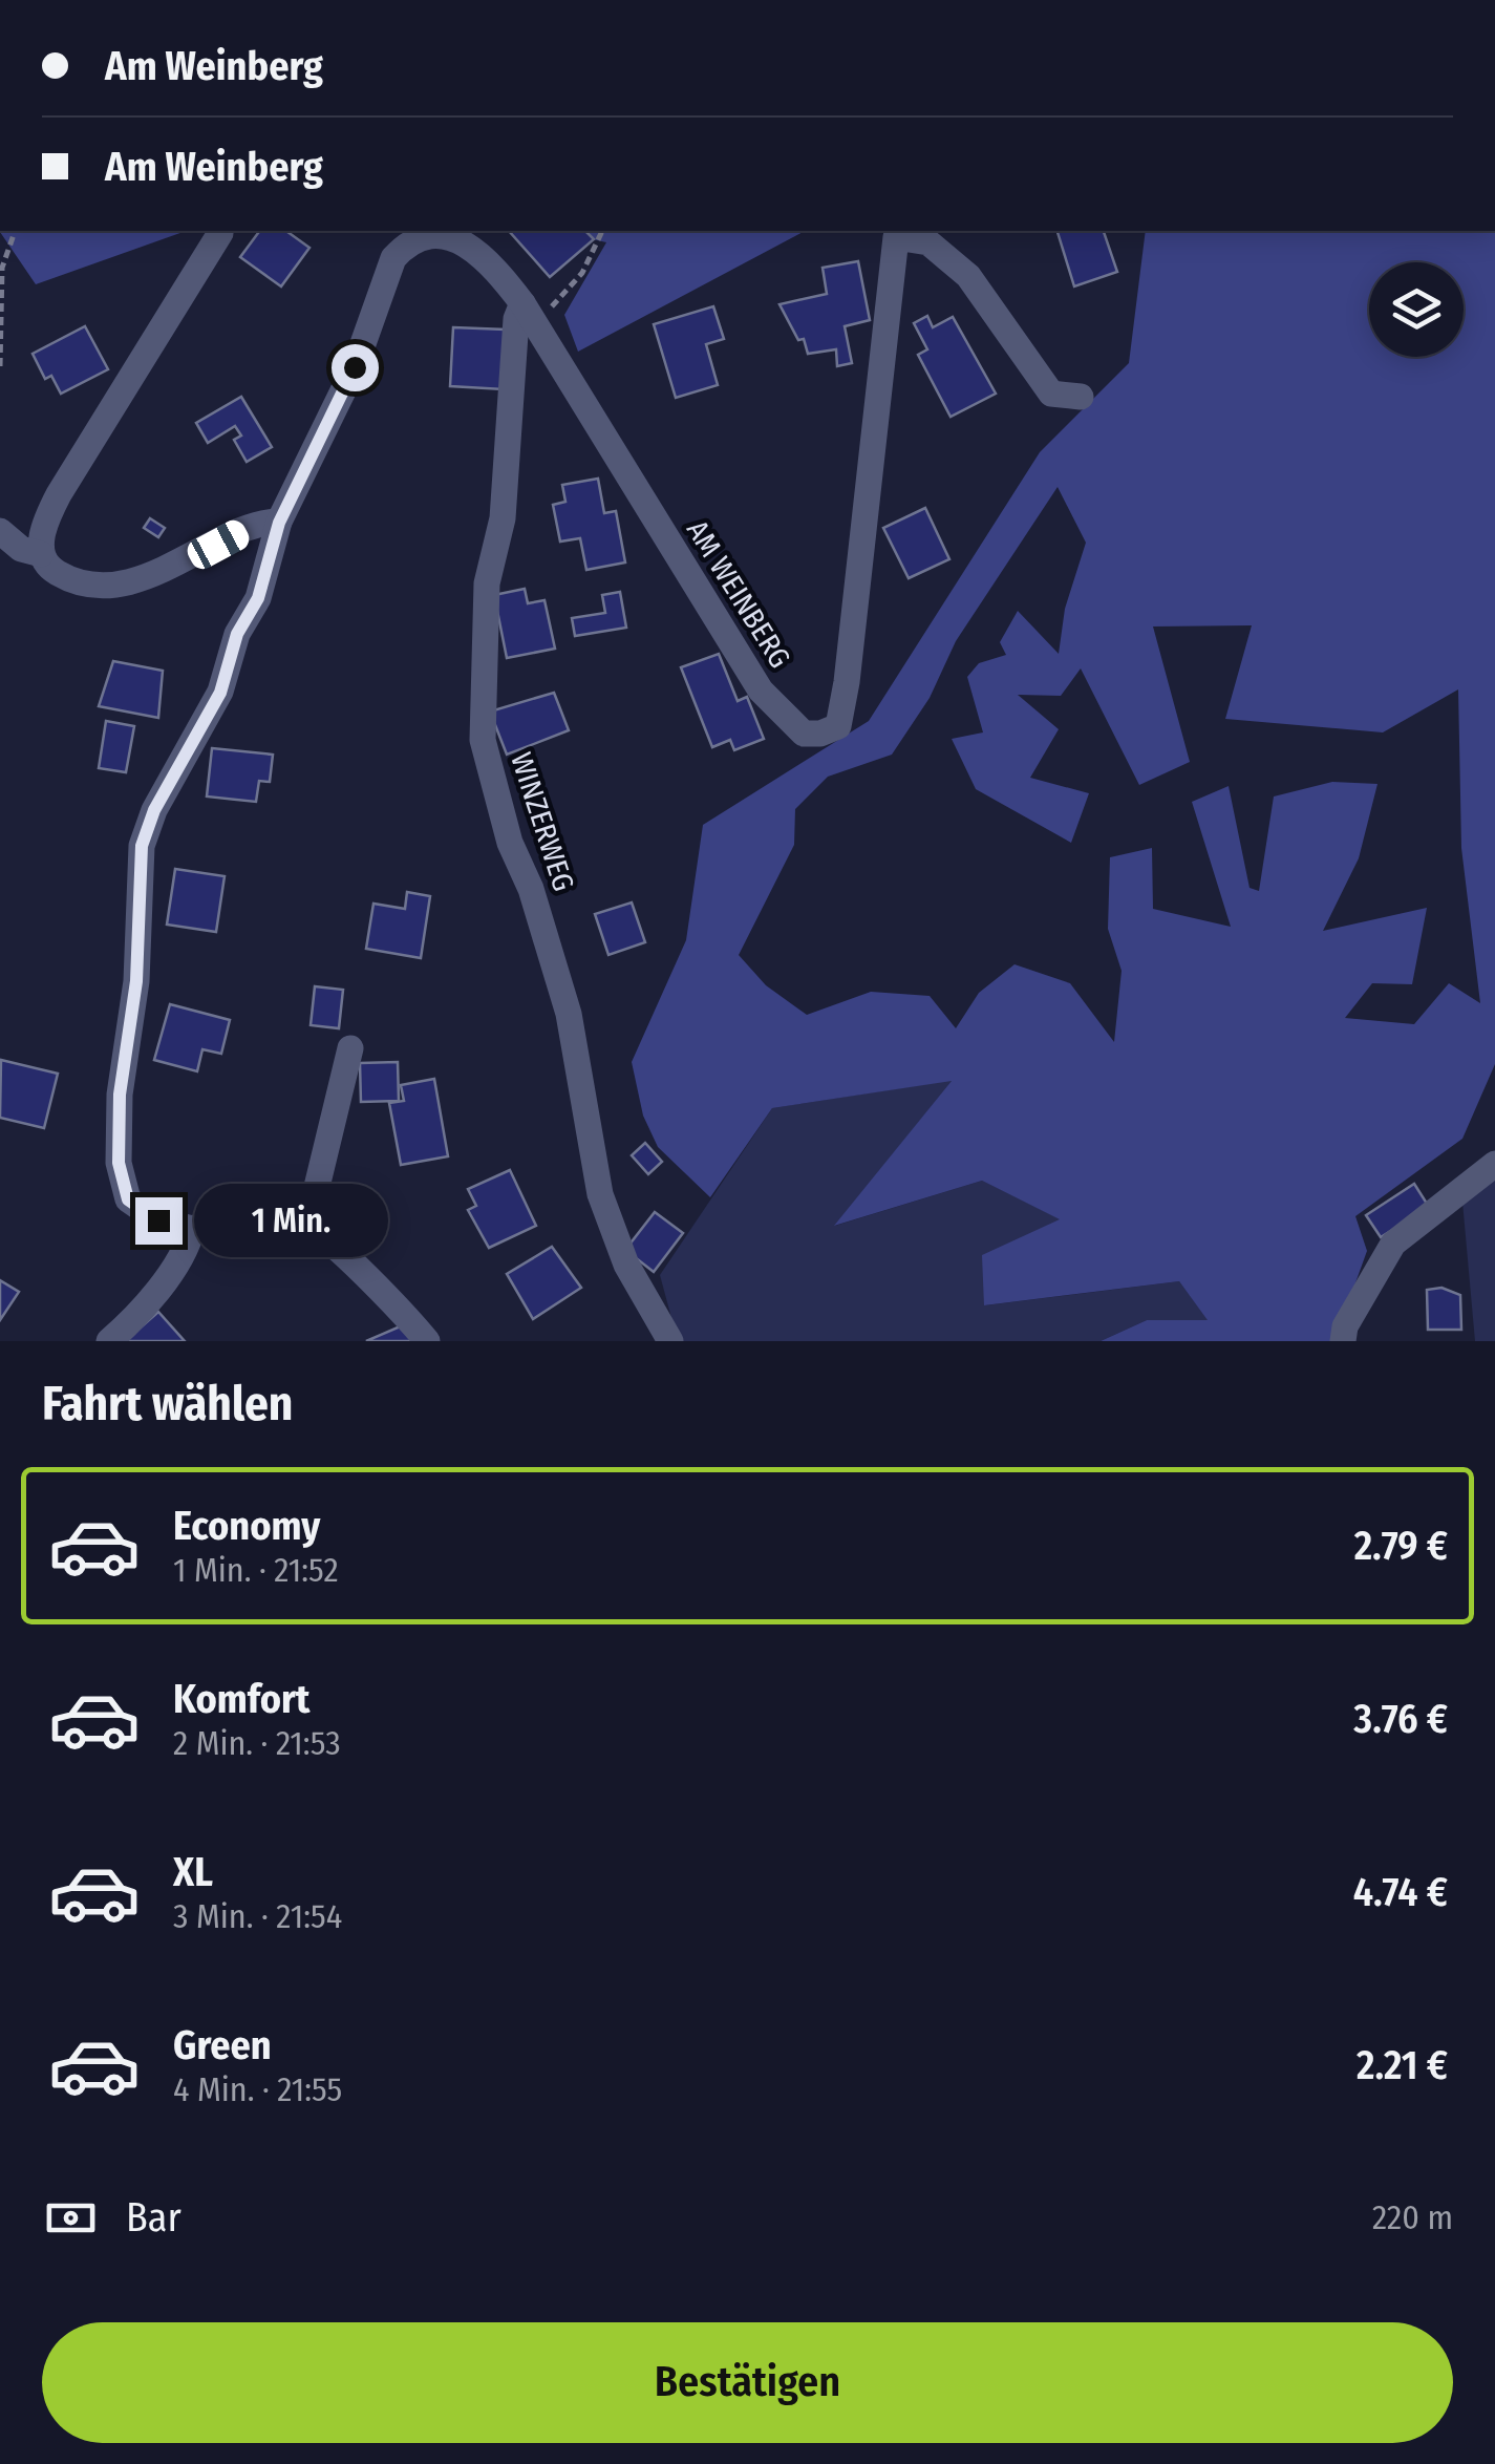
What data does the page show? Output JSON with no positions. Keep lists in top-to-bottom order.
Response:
{
  "streets": {
    "street": ["AM WEINBERG", "WINZERWEG"]
  },
  "crossings": [
    ["AM WEINBERG", "WINZERWEG"]
  ],
  "page": {
    "banner": ["Am Weinberg", "Am Weinberg"],
    "bubble": "1 Min.",
    "heading": "Fahrt wählen",
    "list": [
      {
        "name": "Economy",
        "note": "1 Min. · 21:52",
        "value": "2.79 €"
      },
      {
        "name": "Komfort",
        "note": "2 Min. · 21:53",
        "value": "3.76 €"
      },
      {
        "name": "XL",
        "note": "3 Min. · 21:54",
        "value": "4.74 €"
      },
      {
        "name": "Green",
        "note": "4 Min. · 21:55",
        "value": "2.21 €"
      }
    ],
    "pay": ["Bar", "220 m"],
    "buttons": "Bestätigen"
  }
}
